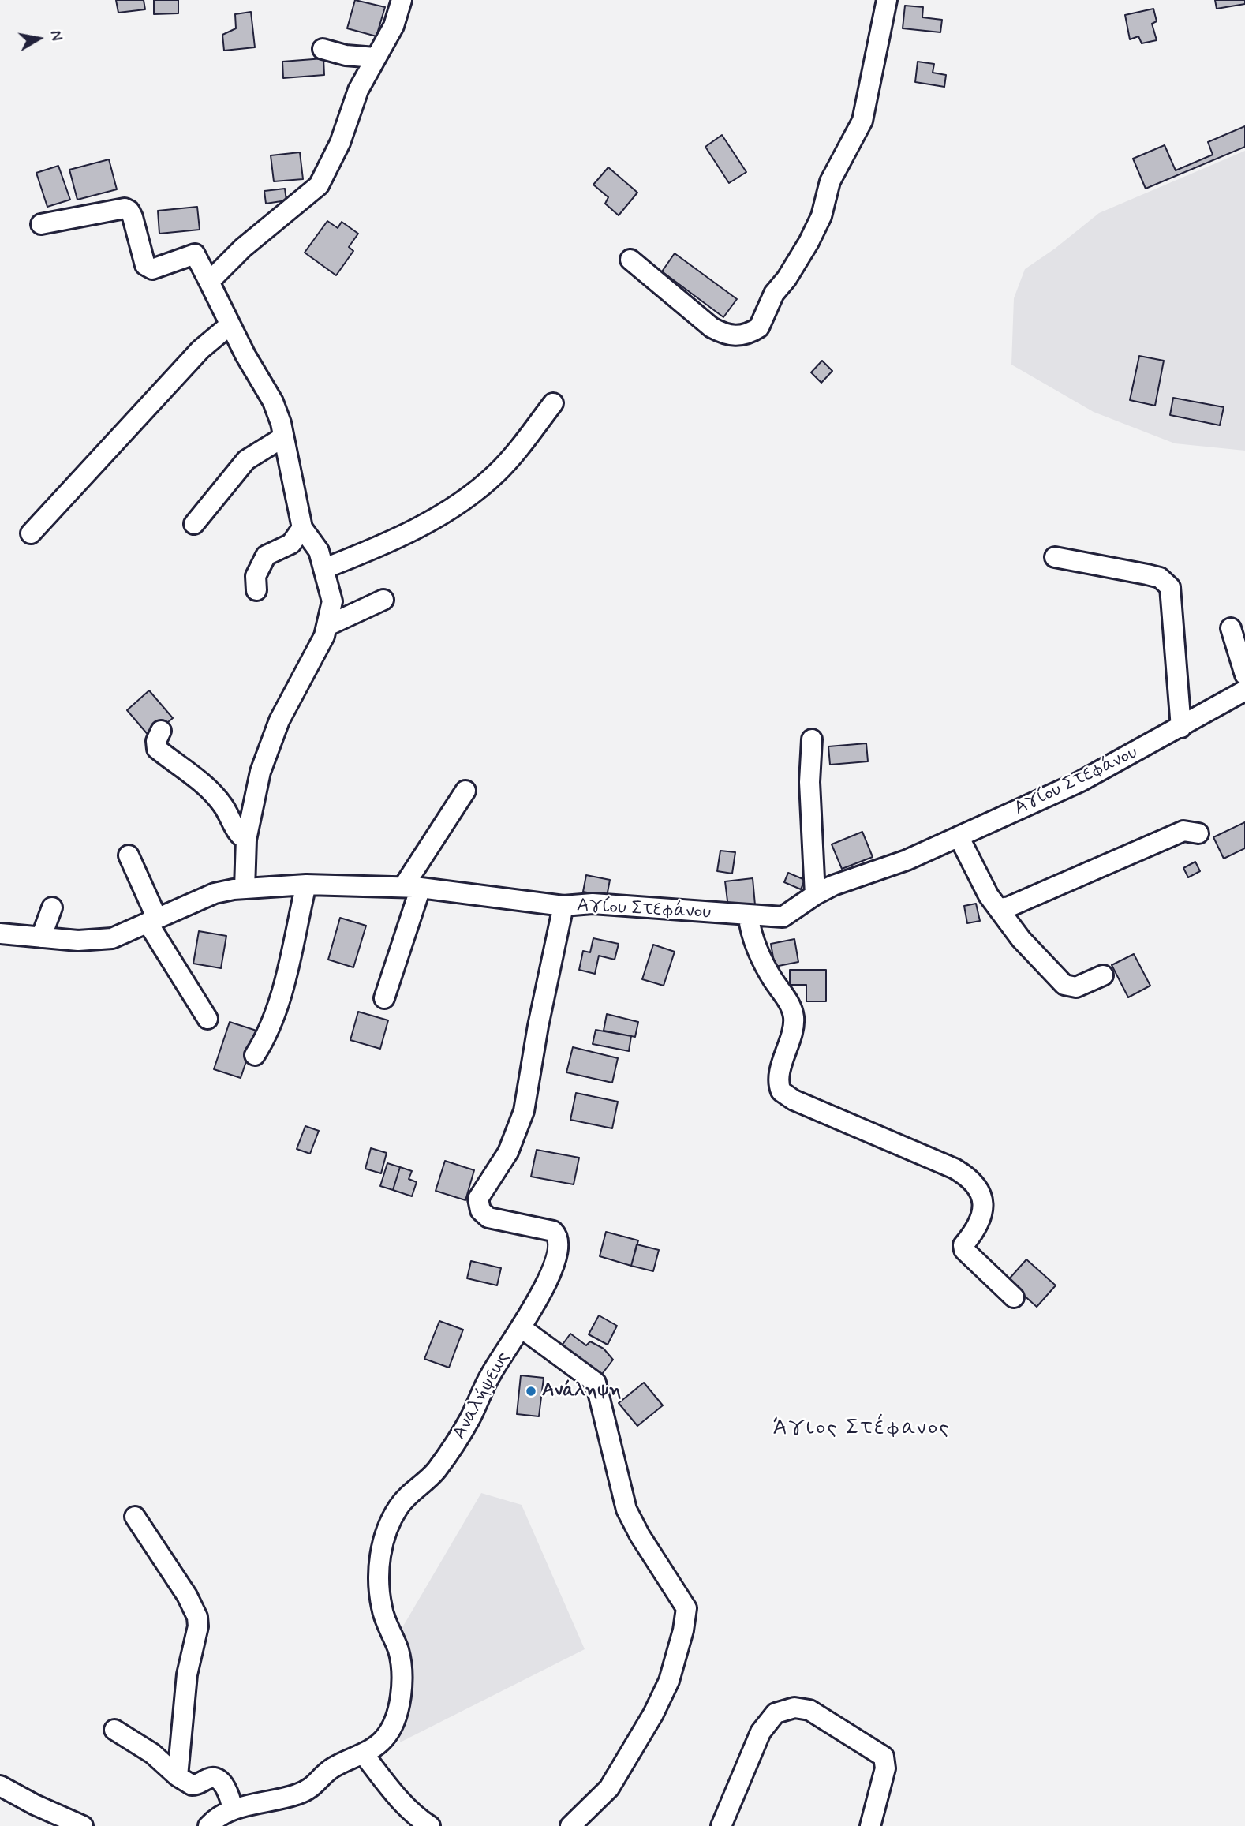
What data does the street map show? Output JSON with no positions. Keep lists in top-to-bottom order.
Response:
{
  "streets": {
    "street": ["Αγίου Στεφάνου", "Αναλήψεως"]
  },
  "crossings": [
    ["Αγίου Στεφάνου", "Αναλήψεως"]
  ],
  "districts": ["Άγιος Στέφανος"],
  "places": ["Ανάληψη"],
  "north": "right"
}
